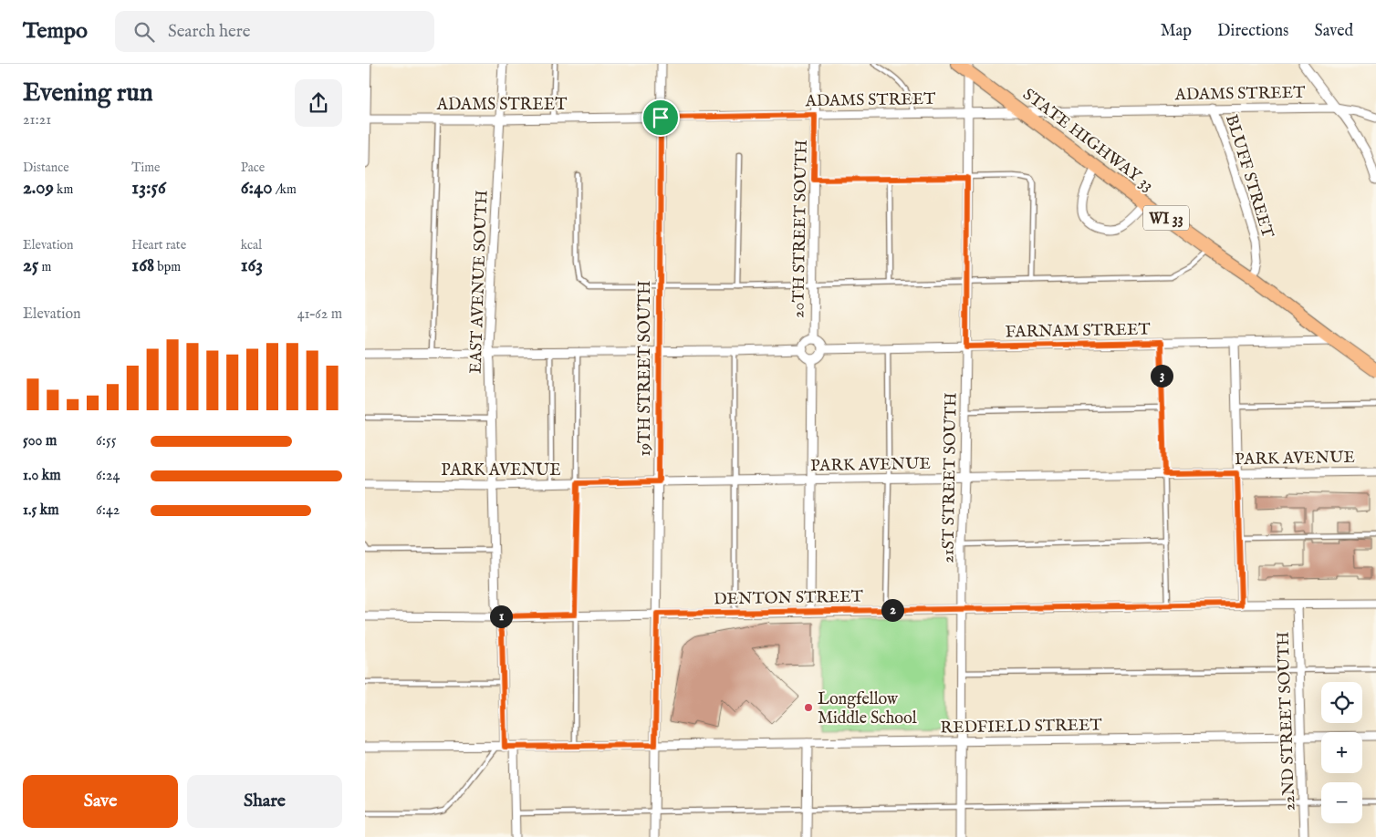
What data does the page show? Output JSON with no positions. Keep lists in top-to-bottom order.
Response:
{
  "streets": {
    "main road": ["STATE HIGHWAY 33", "WI 33"],
    "street": [
      "ADAMS STREET",
      "BLUFF STREET",
      "20TH STREET SOUTH",
      "EAST AVENUE SOUTH",
      "FARNAM STREET",
      "19TH STREET SOUTH",
      "PARK AVENUE",
      "21ST STREET SOUTH",
      "DENTON STREET",
      "22ND STREET SOUTH",
      "REDFIELD STREET"
    ]
  },
  "crossings": [
    ["ADAMS STREET", "STATE HIGHWAY 33"],
    ["ADAMS STREET", "BLUFF STREET"],
    ["ADAMS STREET", "20TH STREET SOUTH"],
    ["ADAMS STREET", "EAST AVENUE SOUTH"],
    ["ADAMS STREET", "19TH STREET SOUTH"],
    ["ADAMS STREET", "21ST STREET SOUTH"],
    ["STATE HIGHWAY 33", "BLUFF STREET"],
    ["STATE HIGHWAY 33", "FARNAM STREET"],
    ["STATE HIGHWAY 33", "21ST STREET SOUTH"],
    ["20TH STREET SOUTH", "FARNAM STREET"],
    ["EAST AVENUE SOUTH", "PARK AVENUE"],
    ["EAST AVENUE SOUTH", "DENTON STREET"],
    ["EAST AVENUE SOUTH", "REDFIELD STREET"],
    ["FARNAM STREET", "21ST STREET SOUTH"],
    ["19TH STREET SOUTH", "PARK AVENUE"],
    ["19TH STREET SOUTH", "DENTON STREET"],
    ["19TH STREET SOUTH", "REDFIELD STREET"],
    ["PARK AVENUE", "21ST STREET SOUTH"],
    ["21ST STREET SOUTH", "DENTON STREET"],
    ["21ST STREET SOUTH", "REDFIELD STREET"],
    ["DENTON STREET", "22ND STREET SOUTH"],
    ["22ND STREET SOUTH", "REDFIELD STREET"]
  ],
  "places": ["Longfellow Middle School"],
  "page": {
    "header": "Tempo",
    "search": "Search here",
    "nav": ["Map", "Directions", "Saved"],
    "heading": ["Evening run", "21:21"],
    "stats": [
      ["Distance", "2.09 km"],
      ["Time", "13:56"],
      ["Pace", "6:40 /km"],
      ["Elevation", "25 m"],
      ["Heart rate", "168 bpm"],
      ["kcal", "163"]
    ],
    "chart": ["Elevation", "41–62 m"],
    "pins": ["3", "2", "1"],
    "list": [
      {
        "name": "500 m",
        "note": "6:55"
      },
      {
        "name": "1.0 km",
        "note": "6:24"
      },
      {
        "name": "1.5 km",
        "note": "6:42"
      }
    ],
    "map_buttons": ["+", "−"],
    "buttons": ["Save", "Share"]
  }
}
